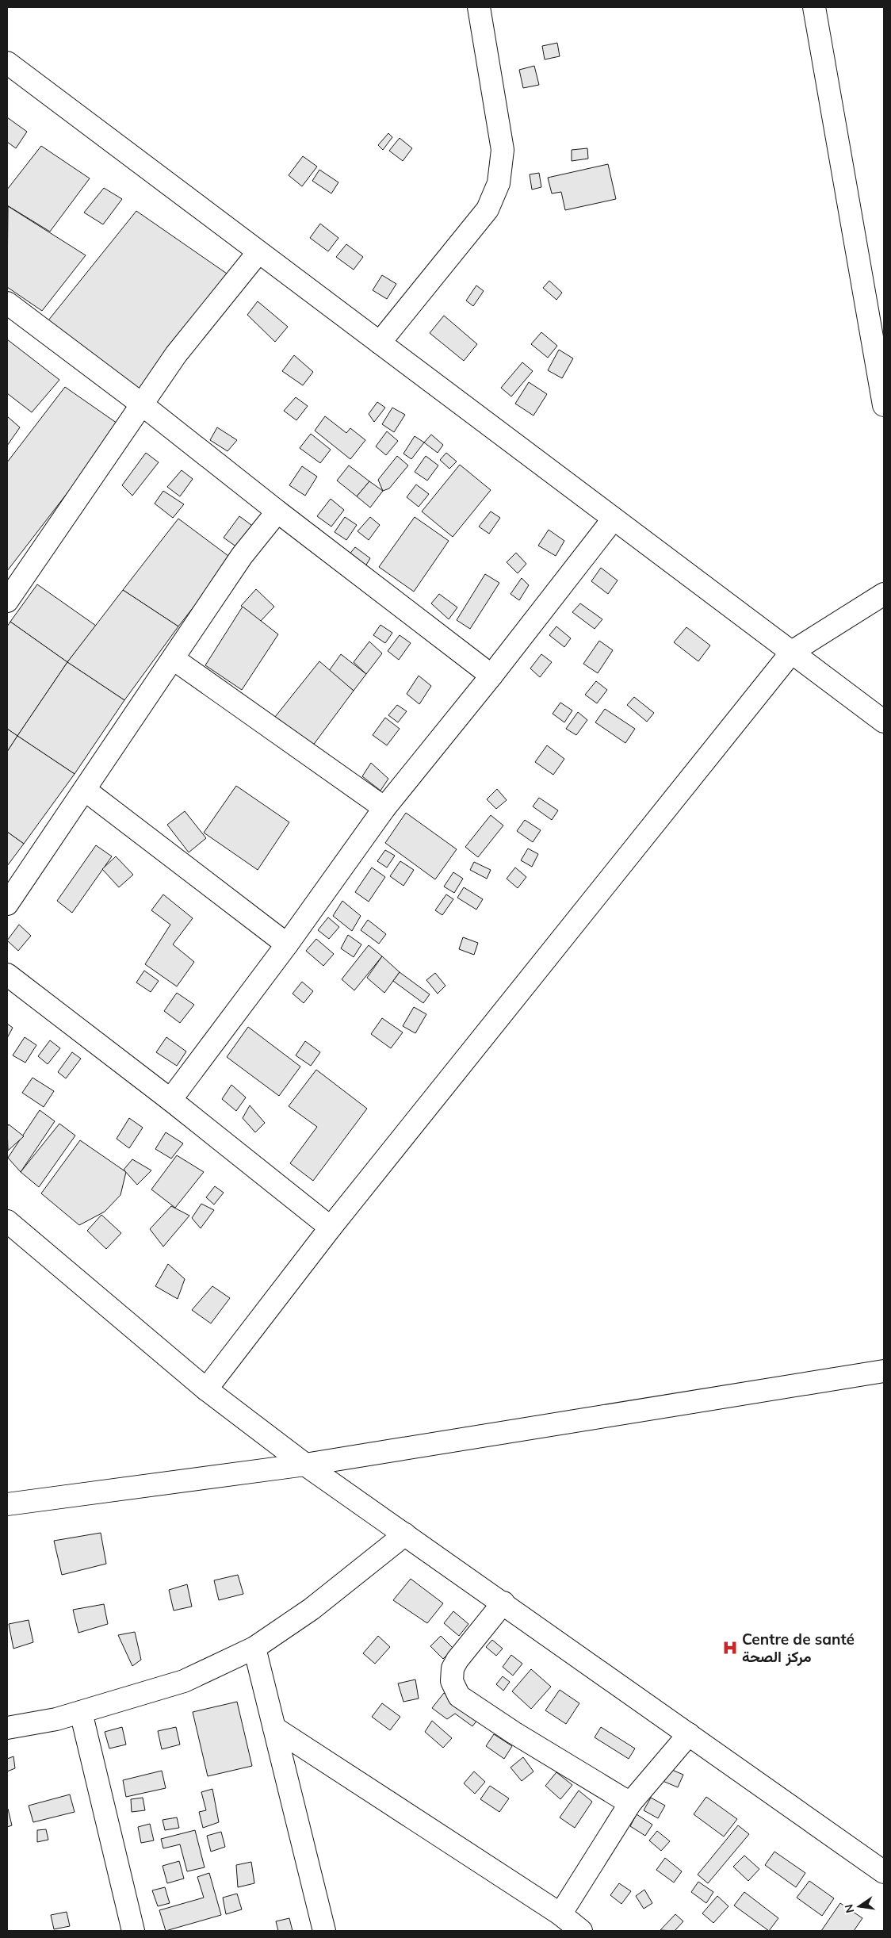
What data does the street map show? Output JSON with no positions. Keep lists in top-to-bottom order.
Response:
{
  "places": {
    "hospital": ["Centre de santé مركز الصحة"]
  },
  "north": "left"
}
